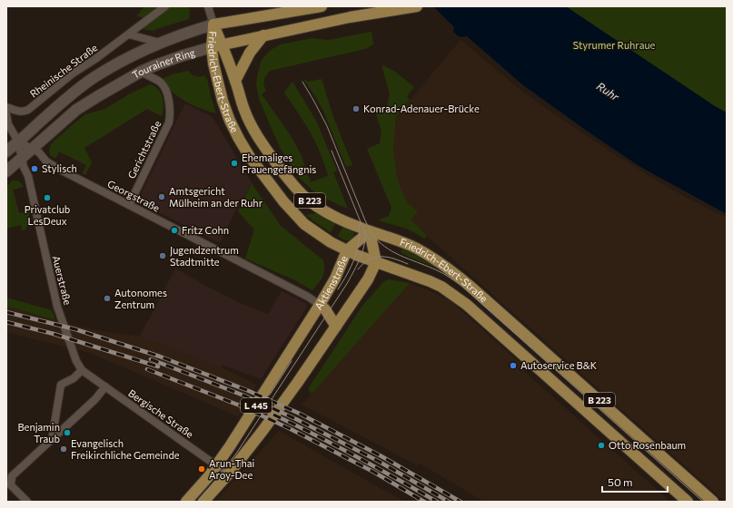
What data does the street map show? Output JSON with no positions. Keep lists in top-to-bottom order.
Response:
{
  "streets": {
    "main road": [
      "Tourainer Ring",
      "Friedrich-Ebert-Straße",
      "B 223",
      "Aktienstraße",
      "L 445"
    ],
    "street": [
      "Rheinische Straße",
      "Gerichtstraße",
      "Georgstraße",
      "Auerstraße",
      "Bergische Straße"
    ]
  },
  "crossings": [
    ["Tourainer Ring", "Friedrich-Ebert-Straße"],
    ["Tourainer Ring", "Gerichtstraße"],
    ["Tourainer Ring", "Georgstraße"],
    ["Tourainer Ring", "Auerstraße"],
    ["Friedrich-Ebert-Straße", "Aktienstraße"],
    ["Friedrich-Ebert-Straße", "L 445"],
    ["Gerichtstraße", "Georgstraße"],
    ["Georgstraße", "Auerstraße"],
    ["Georgstraße", "Aktienstraße"],
    ["Auerstraße", "Bergische Straße"],
    ["Aktienstraße", "Bergische Straße"],
    ["L 445", "Bergische Straße"]
  ],
  "water": ["Ruhr"],
  "parks": ["Styrumer Ruhraue"],
  "places": [
    "Konrad-Adenauer-Brücke",
    "Ehemaliges Frauengefängnis",
    "Stylisch",
    "Amtsgericht Mülheim an der Ruhr",
    "Privatclub LesDeux",
    "Fritz Cohn",
    "Jugendzentrum Stadtmitte",
    "Autonomes Zentrum",
    "Autoservice B&K",
    "Benjamin Traub",
    "Otto Rosenbaum",
    "Evangelisch Freikirchliche Gemeinde",
    "Arun-Thai Aroy-Dee"
  ],
  "scale_bar": "50 m"
}
